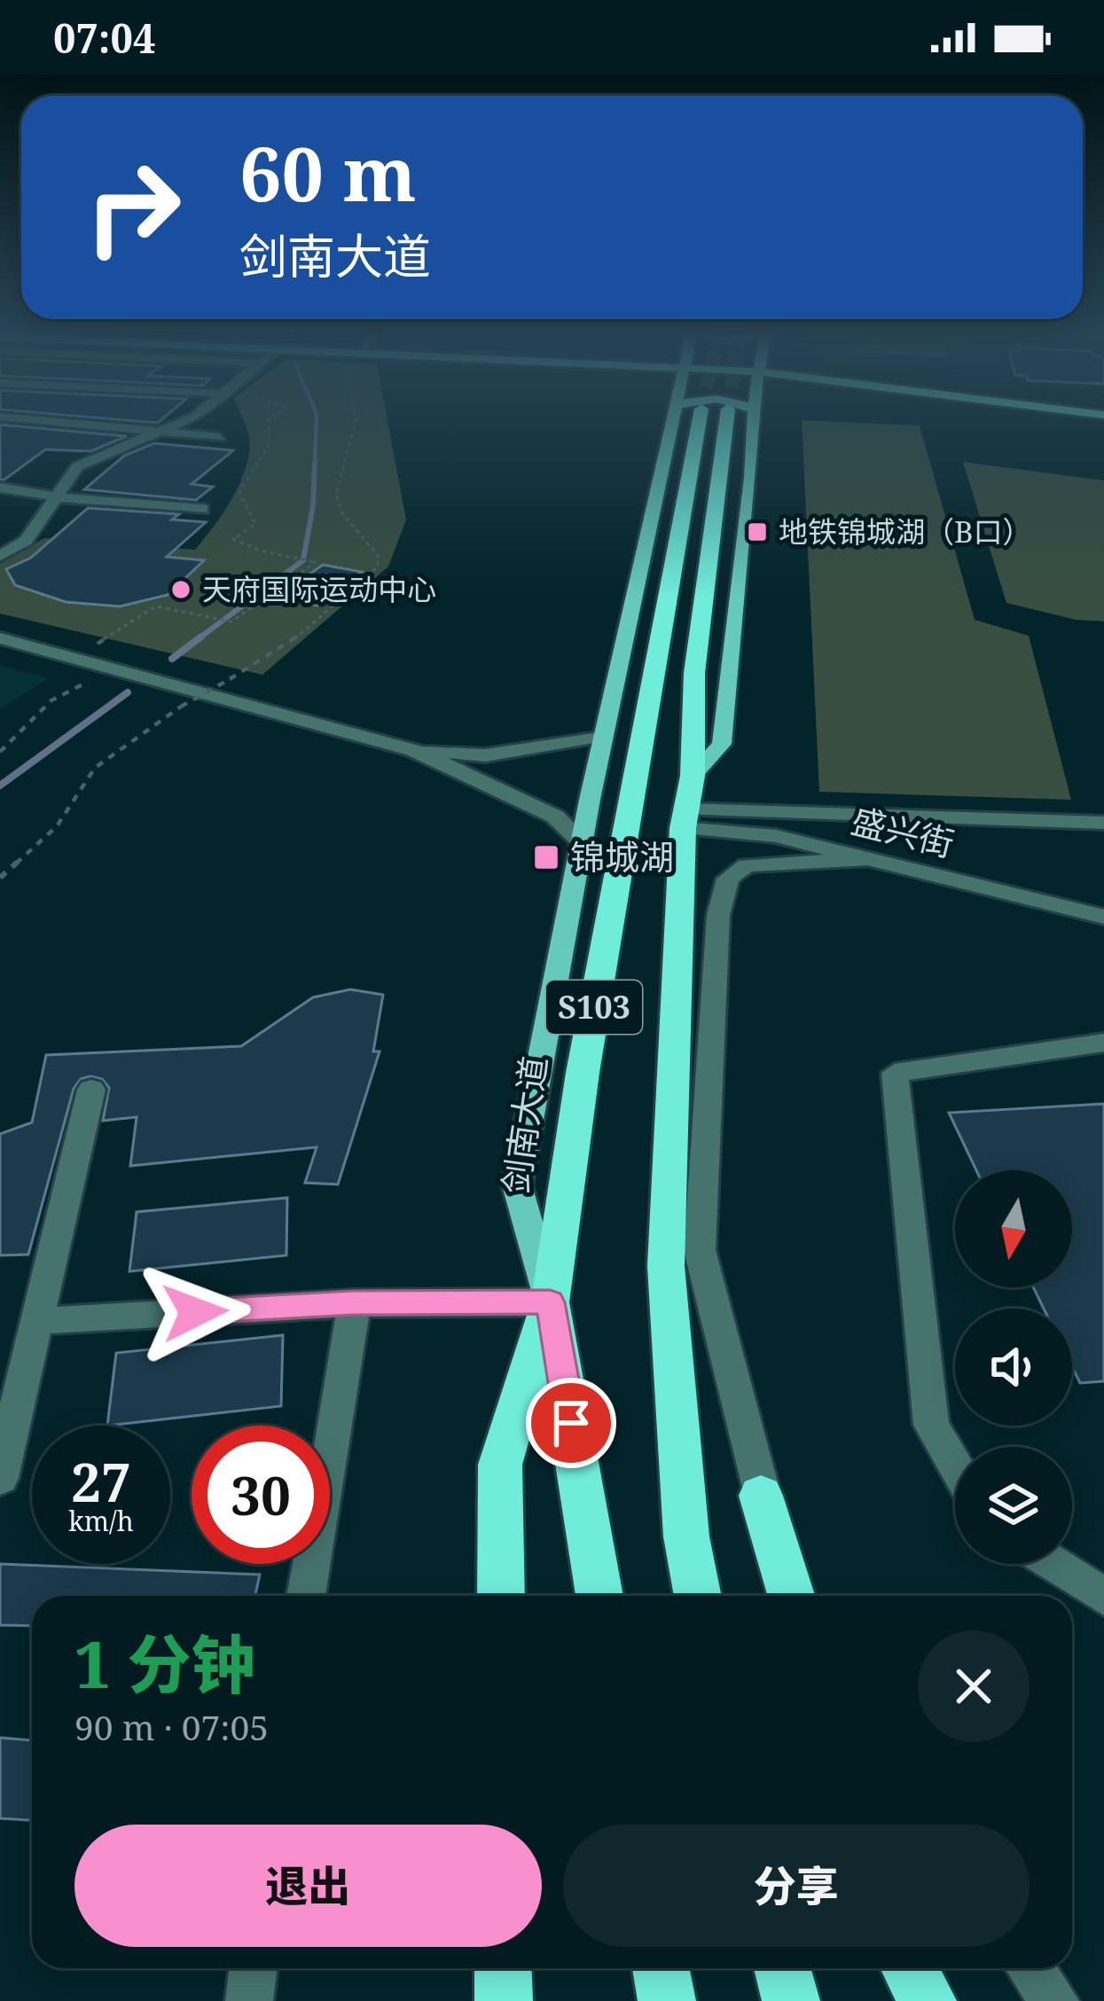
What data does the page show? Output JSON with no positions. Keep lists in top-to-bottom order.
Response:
{
  "streets": {
    "highway": ["S103", "剑南大道"],
    "street": ["盛兴街"]
  },
  "crossings": [
    ["盛兴街", "S103"]
  ],
  "places": {
    "transit": ["地铁锦城湖（B口）", "锦城湖"],
    "other": ["天府国际运动中心"]
  },
  "north": "bottom",
  "page": {
    "status": "07:04",
    "turn": ["60 m", "剑南大道"],
    "speed": "27 km/h",
    "limit": "30",
    "heading": ["1 分钟", "90 m · 07:05"],
    "buttons": ["退出", "分享"]
  }
}
